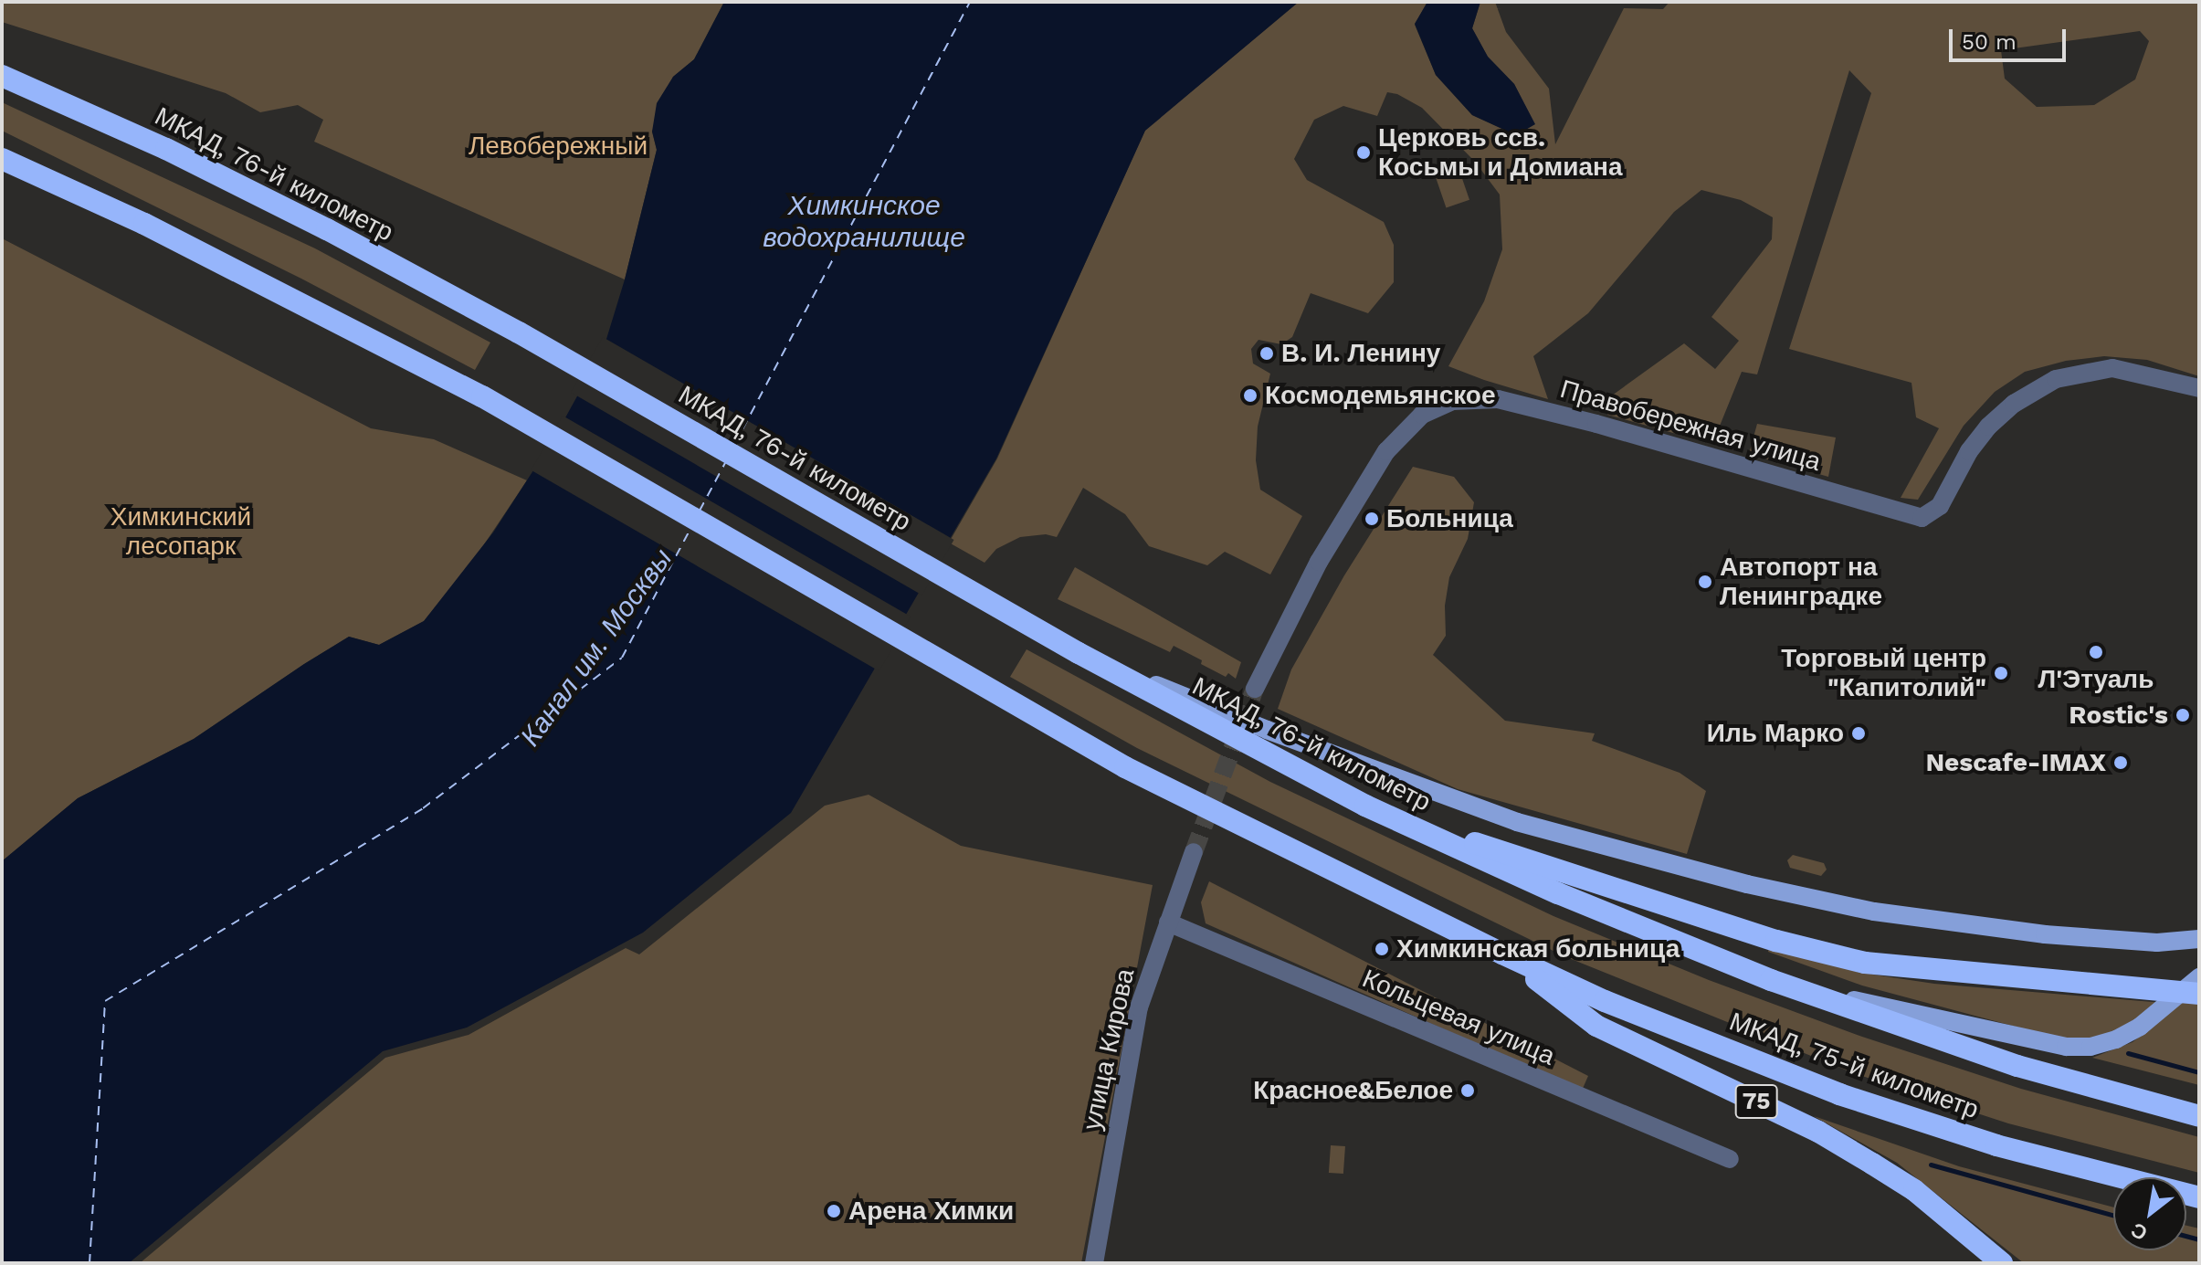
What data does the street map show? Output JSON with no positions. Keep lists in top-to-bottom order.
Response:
{
  "streets": {
    "highway": ["МКАД, 76-й километр", "МКАД, 75-й километр", "75"],
    "street": ["Правобережная улица", "Кольцевая улица", "улица Кирова"]
  },
  "crossings": [
    ["МКАД, 76-й километр", "МКАД, 75-й километр"],
    ["Кольцевая улица", "улица Кирова"],
    ["МКАД, 75-й километр", "75"]
  ],
  "water": ["Химкинское водохранилище", "Канал им. Москвы"],
  "parks": ["Левобережный", "Химкинский лесопарк"],
  "places": [
    "Церковь ссв. Косьмы и Домиана",
    "В. И. Ленину",
    "Космодемьянское",
    "Больница",
    "Автопорт на Ленинградке",
    "Л'Этуаль",
    "Торговый центр \"Капитолий\"",
    "Rostic's",
    "Иль Марко",
    "Nescafe-IMAX",
    "Химкинская больница",
    "Красное&Белое",
    "Арена Химки"
  ],
  "scale_bar": "50 m",
  "north": "bottom left"
}
